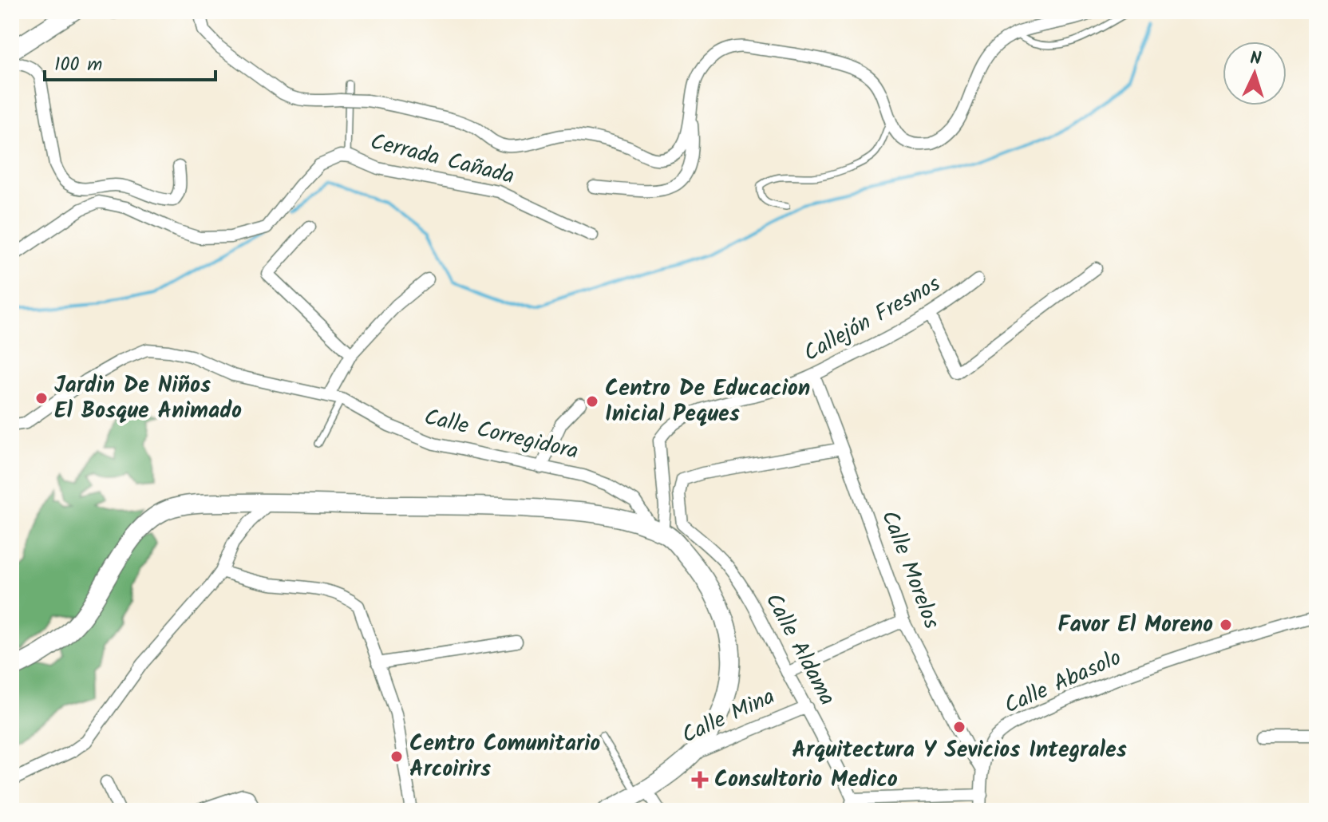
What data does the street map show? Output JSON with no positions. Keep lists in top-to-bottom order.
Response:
{
  "streets": {
    "street": [
      "Cerrada Cañada",
      "Callejón Fresnos",
      "Calle Corregidora",
      "Calle Morelos",
      "Calle Aldama",
      "Calle Abasolo",
      "Calle Mina"
    ]
  },
  "crossings": [
    ["Callejón Fresnos", "Calle Corregidora"],
    ["Callejón Fresnos", "Calle Morelos"],
    ["Callejón Fresnos", "Calle Aldama"],
    ["Calle Corregidora", "Calle Aldama"],
    ["Calle Morelos", "Calle Abasolo"],
    ["Calle Morelos", "Calle Mina"],
    ["Calle Aldama", "Calle Mina"]
  ],
  "places": {
    "other": [
      "Jardin De Niños El Bosque Animado",
      "Centro De Educacion Inicial Peques",
      "Favor El Moreno",
      "Arquitectura Y Sevicios Integrales",
      "Centro Comunitario Arcoirirs"
    ],
    "health": ["Consultorio Medico"]
  },
  "scale_bar": "100 m",
  "north": "top"
}
